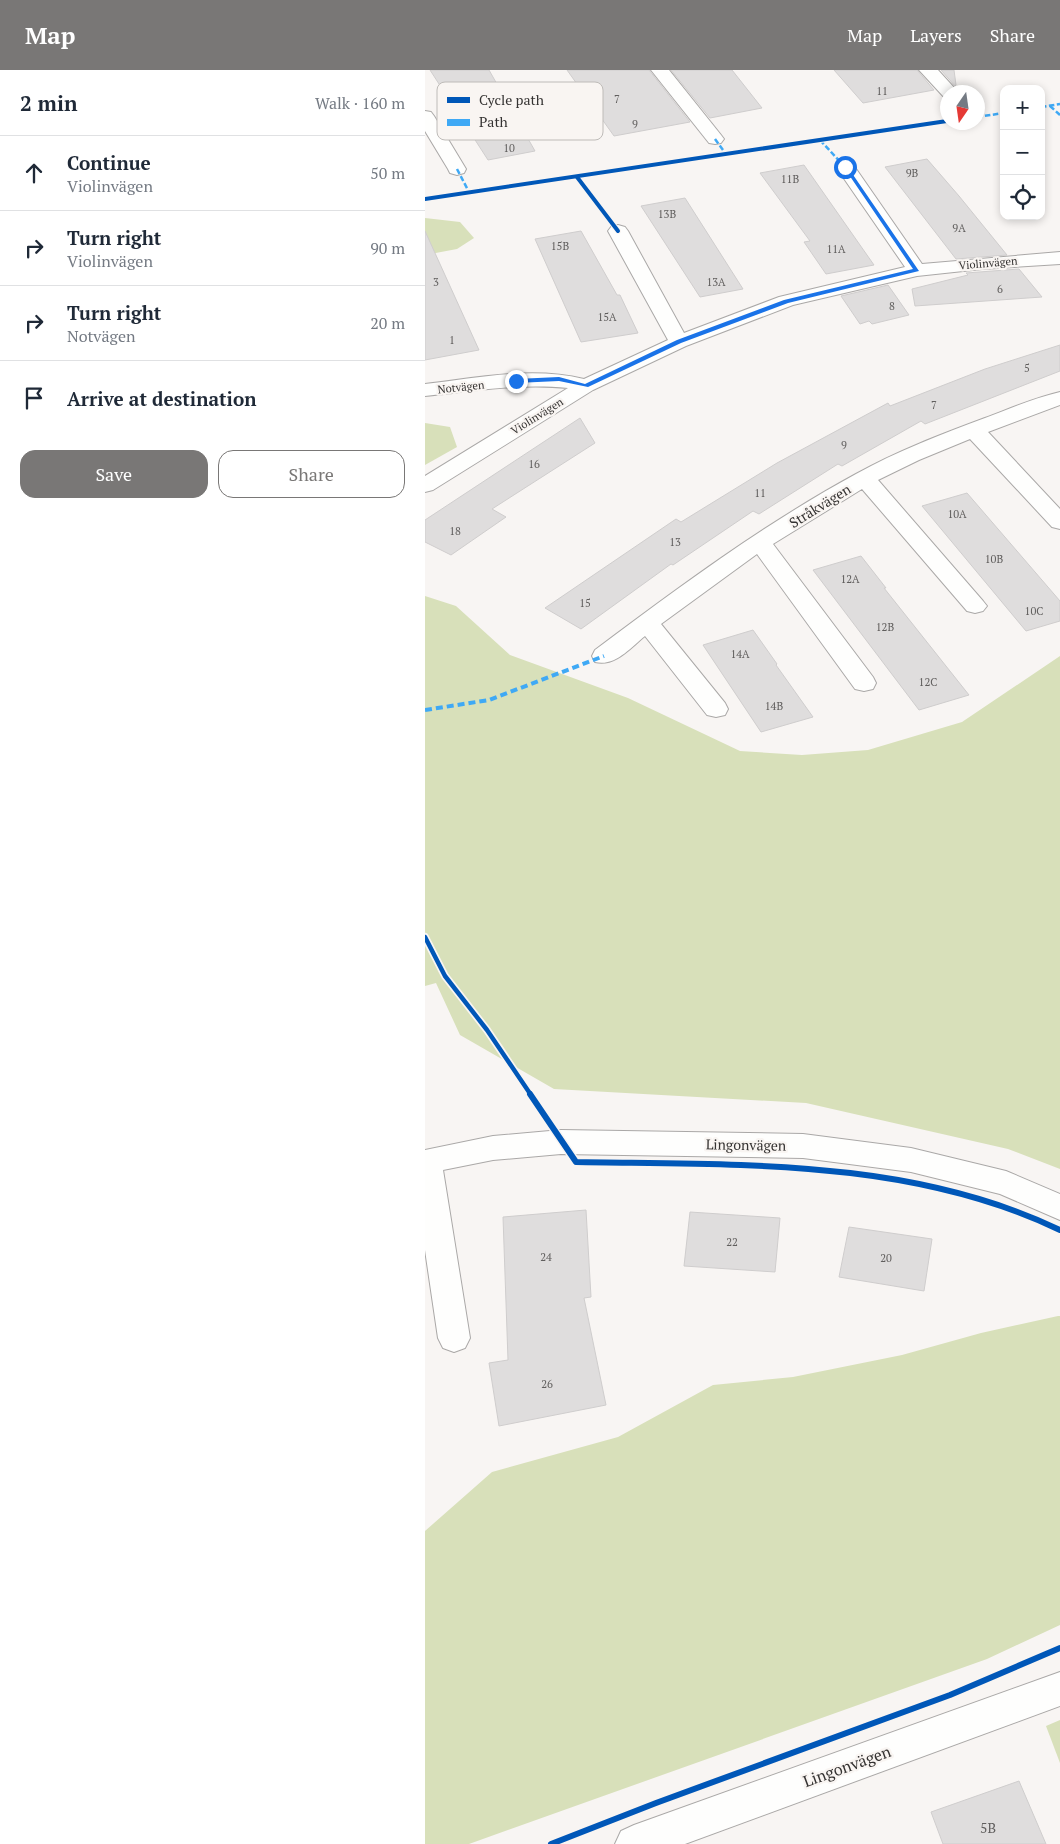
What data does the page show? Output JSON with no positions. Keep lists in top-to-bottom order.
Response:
{
  "streets": {
    "street": [
      "Violinvägen",
      "Notvägen",
      "Stråkvägen",
      "Lingonvägen"
    ]
  },
  "crossings": [
    ["Violinvägen", "Notvägen"]
  ],
  "house_numbers": [
    "11",
    "7",
    "9",
    "10",
    "9B",
    "11B",
    "13B",
    "9A",
    "15B",
    "11A",
    "3",
    "13A",
    "6",
    "8",
    "15A",
    "1",
    "5",
    "7",
    "9",
    "16",
    "11",
    "10A",
    "18",
    "13",
    "10B",
    "12A",
    "15",
    "10C",
    "12B",
    "14A",
    "12C",
    "14B",
    "22",
    "24",
    "20",
    "26",
    "5B"
  ],
  "legend": ["Cycle path", "Path"],
  "north": "bottom",
  "page": {
    "header": "Map",
    "nav": ["Map", "Layers", "Share"],
    "heading": ["2 min", "Walk · 160 m"],
    "map_buttons": ["+", "−"],
    "list": [
      ["Continue", "Violinvägen", "50 m"],
      ["Turn right", "Violinvägen", "90 m"],
      ["Turn right", "Notvägen", "20 m"],
      "Arrive at destination"
    ],
    "buttons": ["Save", "Share"]
  }
}
